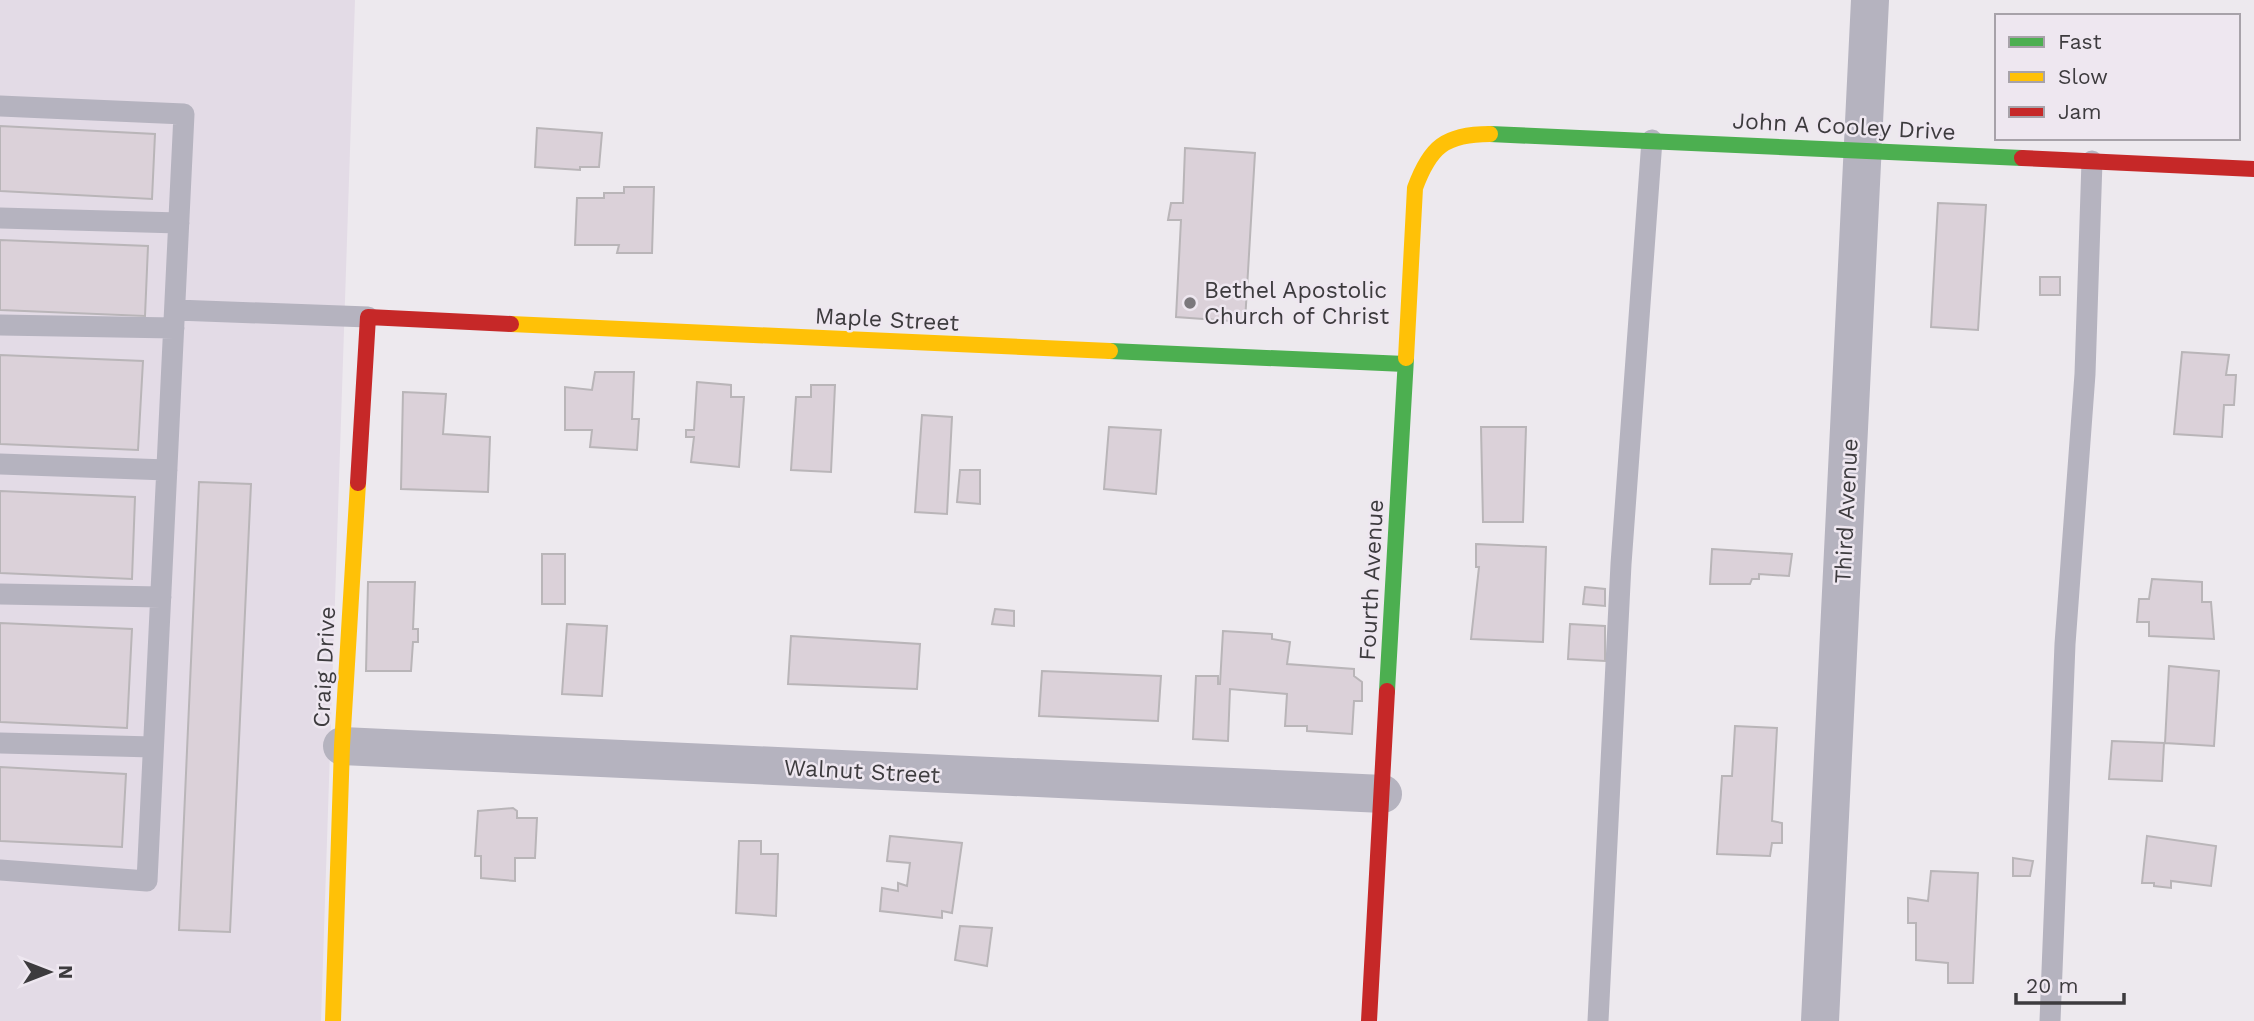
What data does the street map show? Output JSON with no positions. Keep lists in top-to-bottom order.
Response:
{
  "streets": {
    "street": [
      "John A Cooley Drive",
      "Maple Street",
      "Third Avenue",
      "Fourth Avenue",
      "Craig Drive",
      "Walnut Street"
    ]
  },
  "crossings": [
    ["John A Cooley Drive", "Third Avenue"],
    ["John A Cooley Drive", "Fourth Avenue"],
    ["Maple Street", "Fourth Avenue"],
    ["Maple Street", "Craig Drive"],
    ["Fourth Avenue", "Walnut Street"],
    ["Craig Drive", "Walnut Street"]
  ],
  "places": ["Bethel Apostolic Church of Christ"],
  "legend": ["Fast", "Slow", "Jam"],
  "scale_bar": "20 m",
  "north": "right"
}
